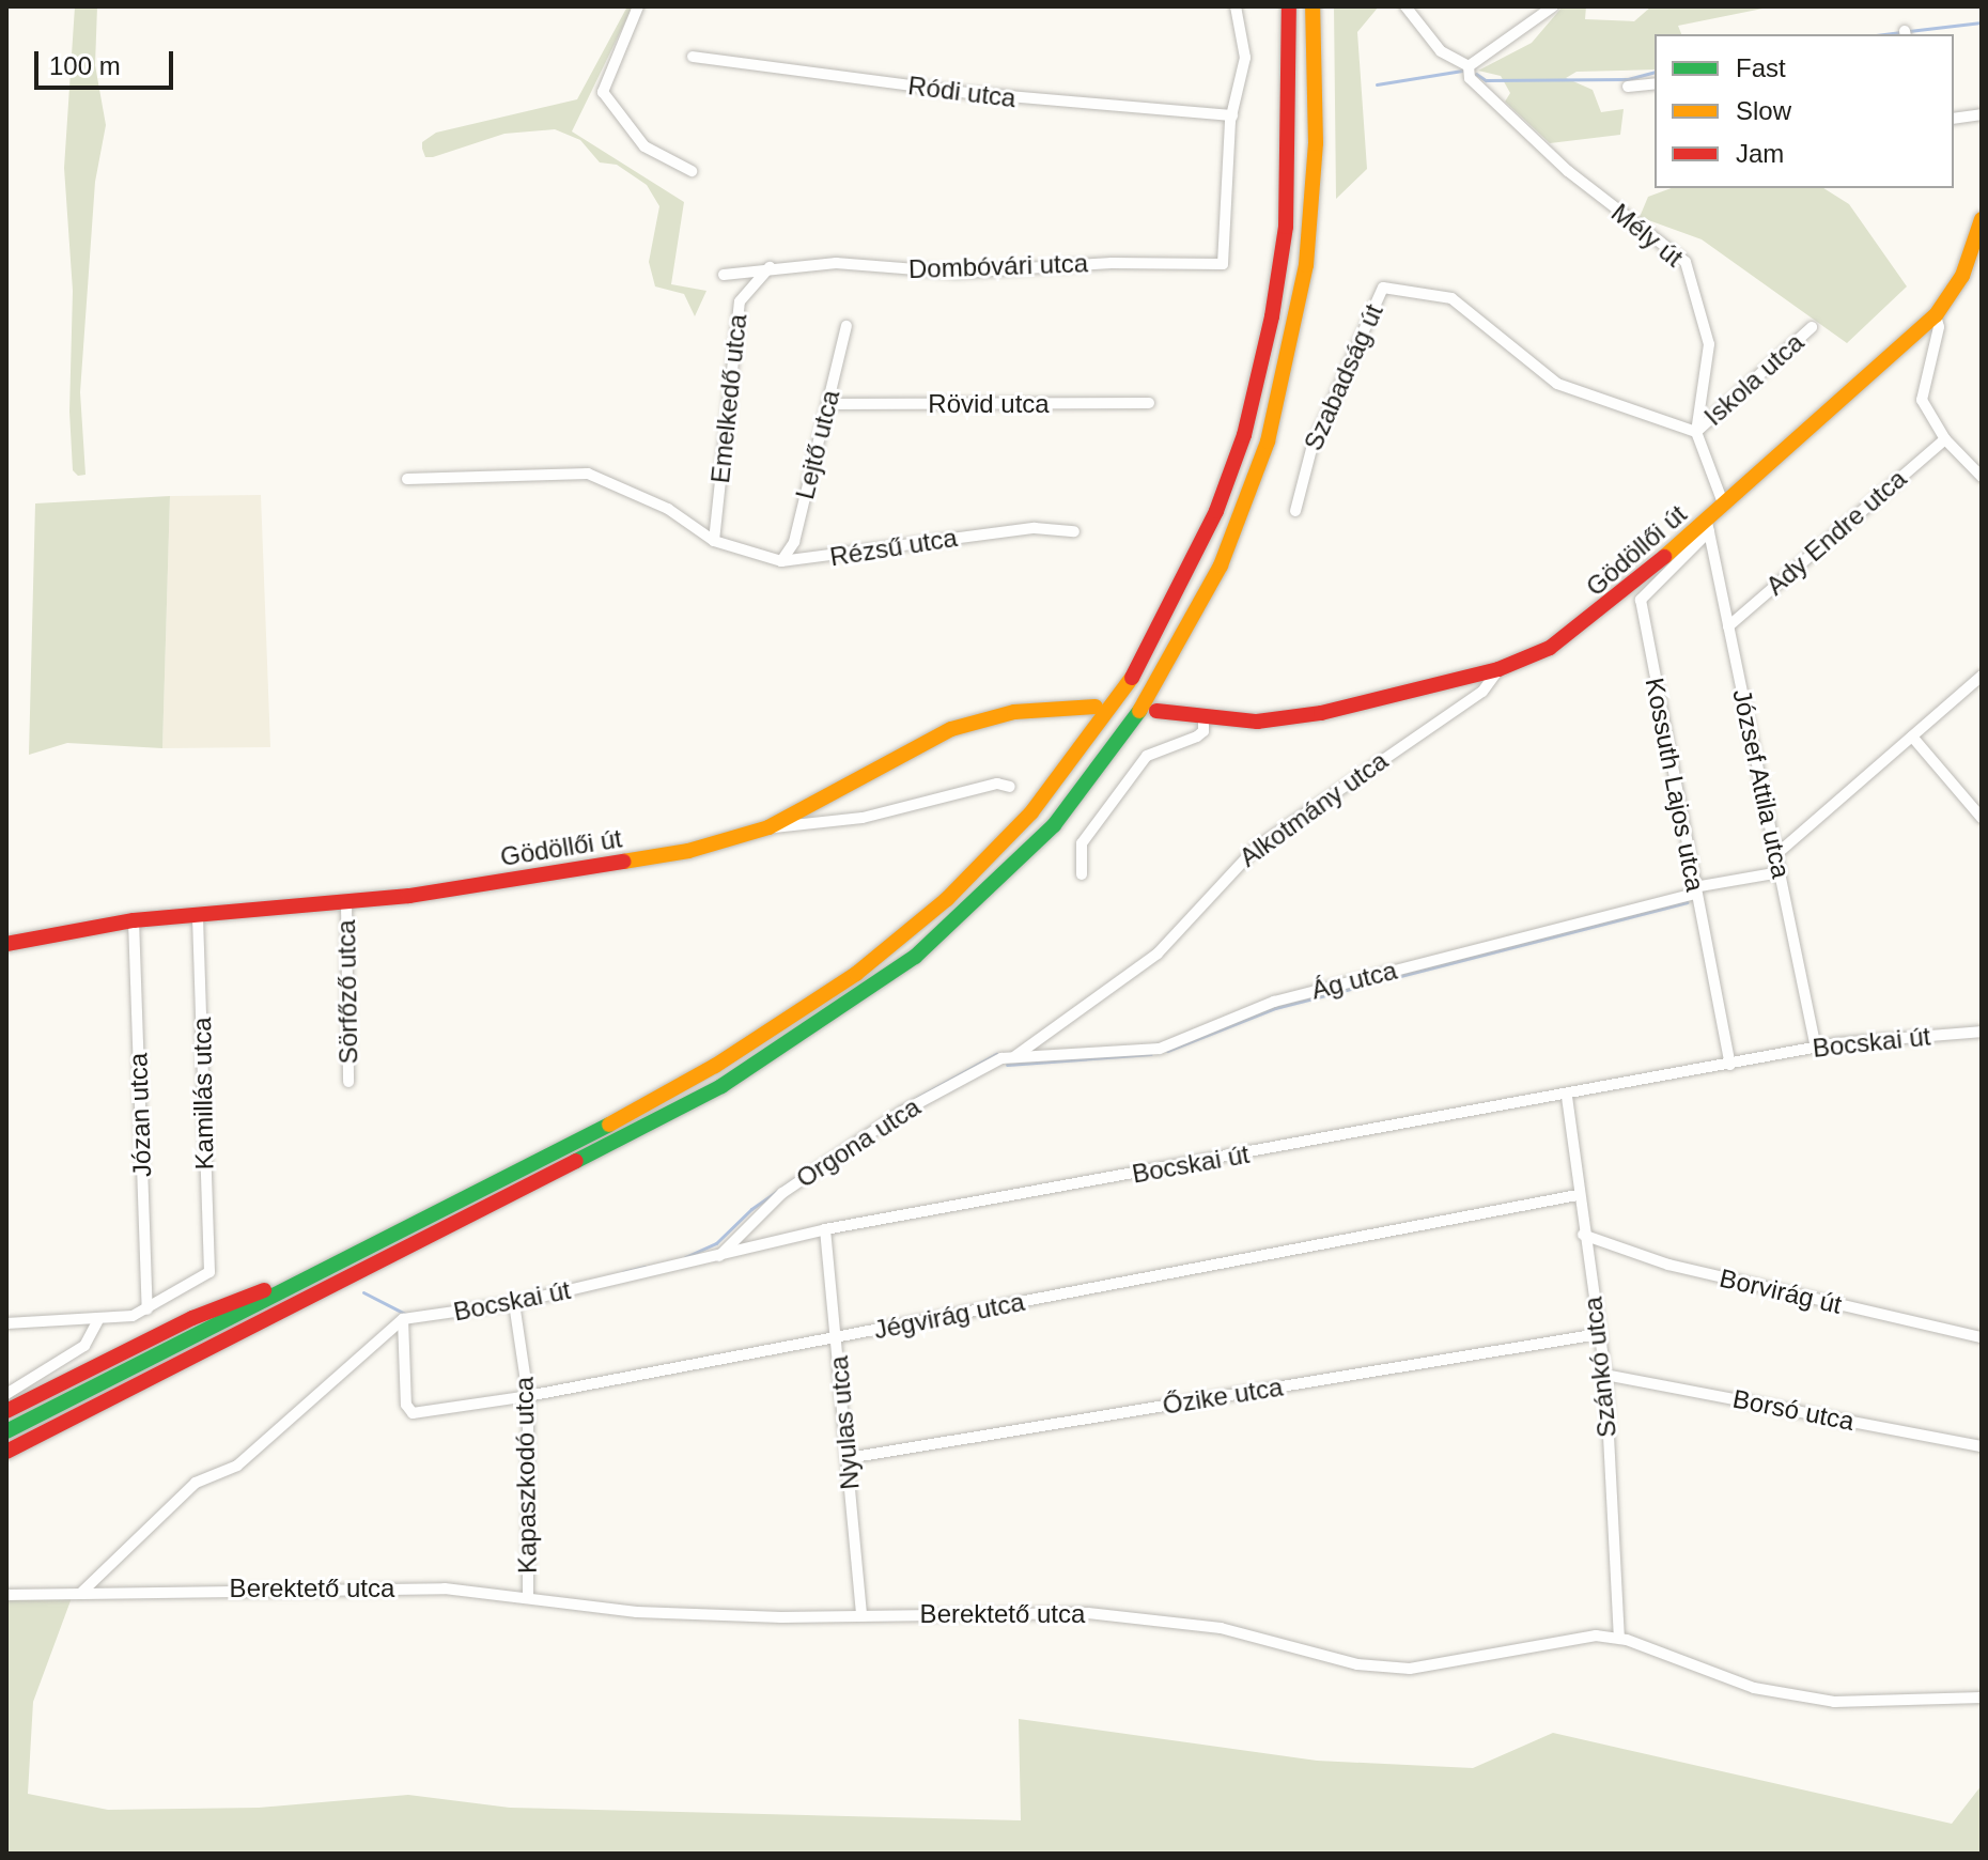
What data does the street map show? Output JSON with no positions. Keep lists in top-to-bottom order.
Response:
{
  "streets": {
    "main road": ["Gödöllői út"],
    "street": [
      "Ródi utca",
      "Mély út",
      "Dombóvári utca",
      "Szabadság út",
      "Iskola utca",
      "Emelkedő utca",
      "Rövid utca",
      "Lejtő utca",
      "Ady Endre utca",
      "Rézsű utca",
      "József Attila utca",
      "Kossuth Lajos utca",
      "Alkotmány utca",
      "Ág utca",
      "Sörfőző utca",
      "Bocskai út",
      "Kamillás utca",
      "Józan utca",
      "Orgona utca",
      "Borvirág út",
      "Jégvirág utca",
      "Szánkó utca",
      "Őzike utca",
      "Borsó utca",
      "Nyulas utca",
      "Kapaszkodó utca",
      "Berektető utca"
    ]
  },
  "crossings": [
    ["Ródi utca", "Dombóvári utca"],
    ["Mély út", "Szabadság út"],
    ["Mély út", "Iskola utca"],
    ["Mély út", "Gödöllői út"],
    ["Dombóvári utca", "Emelkedő utca"],
    ["Szabadság út", "Iskola utca"],
    ["Emelkedő utca", "Rézsű utca"],
    ["Rövid utca", "Lejtő utca"],
    ["Lejtő utca", "Rézsű utca"],
    ["Ady Endre utca", "József Attila utca"],
    ["Gödöllői út", "József Attila utca"],
    ["Gödöllői út", "Kossuth Lajos utca"],
    ["Gödöllői út", "Alkotmány utca"],
    ["Gödöllői út", "Sörfőző utca"],
    ["Gödöllői út", "Kamillás utca"],
    ["Gödöllői út", "Józan utca"],
    ["József Attila utca", "Kossuth Lajos utca"],
    ["József Attila utca", "Ág utca"],
    ["József Attila utca", "Bocskai út"],
    ["Kossuth Lajos utca", "Ág utca"],
    ["Kossuth Lajos utca", "Bocskai út"],
    ["Alkotmány utca", "Ág utca"],
    ["Alkotmány utca", "Orgona utca"],
    ["Ág utca", "Orgona utca"],
    ["Bocskai út", "Orgona utca"],
    ["Bocskai út", "Jégvirág utca"],
    ["Bocskai út", "Szánkó utca"],
    ["Bocskai út", "Nyulas utca"],
    ["Bocskai út", "Kapaszkodó utca"],
    ["Kamillás utca", "Józan utca"],
    ["Borvirág út", "Szánkó utca"],
    ["Jégvirág utca", "Szánkó utca"],
    ["Jégvirág utca", "Nyulas utca"],
    ["Jégvirág utca", "Kapaszkodó utca"],
    ["Szánkó utca", "Őzike utca"],
    ["Szánkó utca", "Borsó utca"],
    ["Szánkó utca", "Berektető utca"],
    ["Őzike utca", "Nyulas utca"],
    ["Nyulas utca", "Berektető utca"],
    ["Kapaszkodó utca", "Berektető utca"]
  ],
  "legend": ["Fast", "Slow", "Jam"],
  "scale_bar": "100 m"
}
